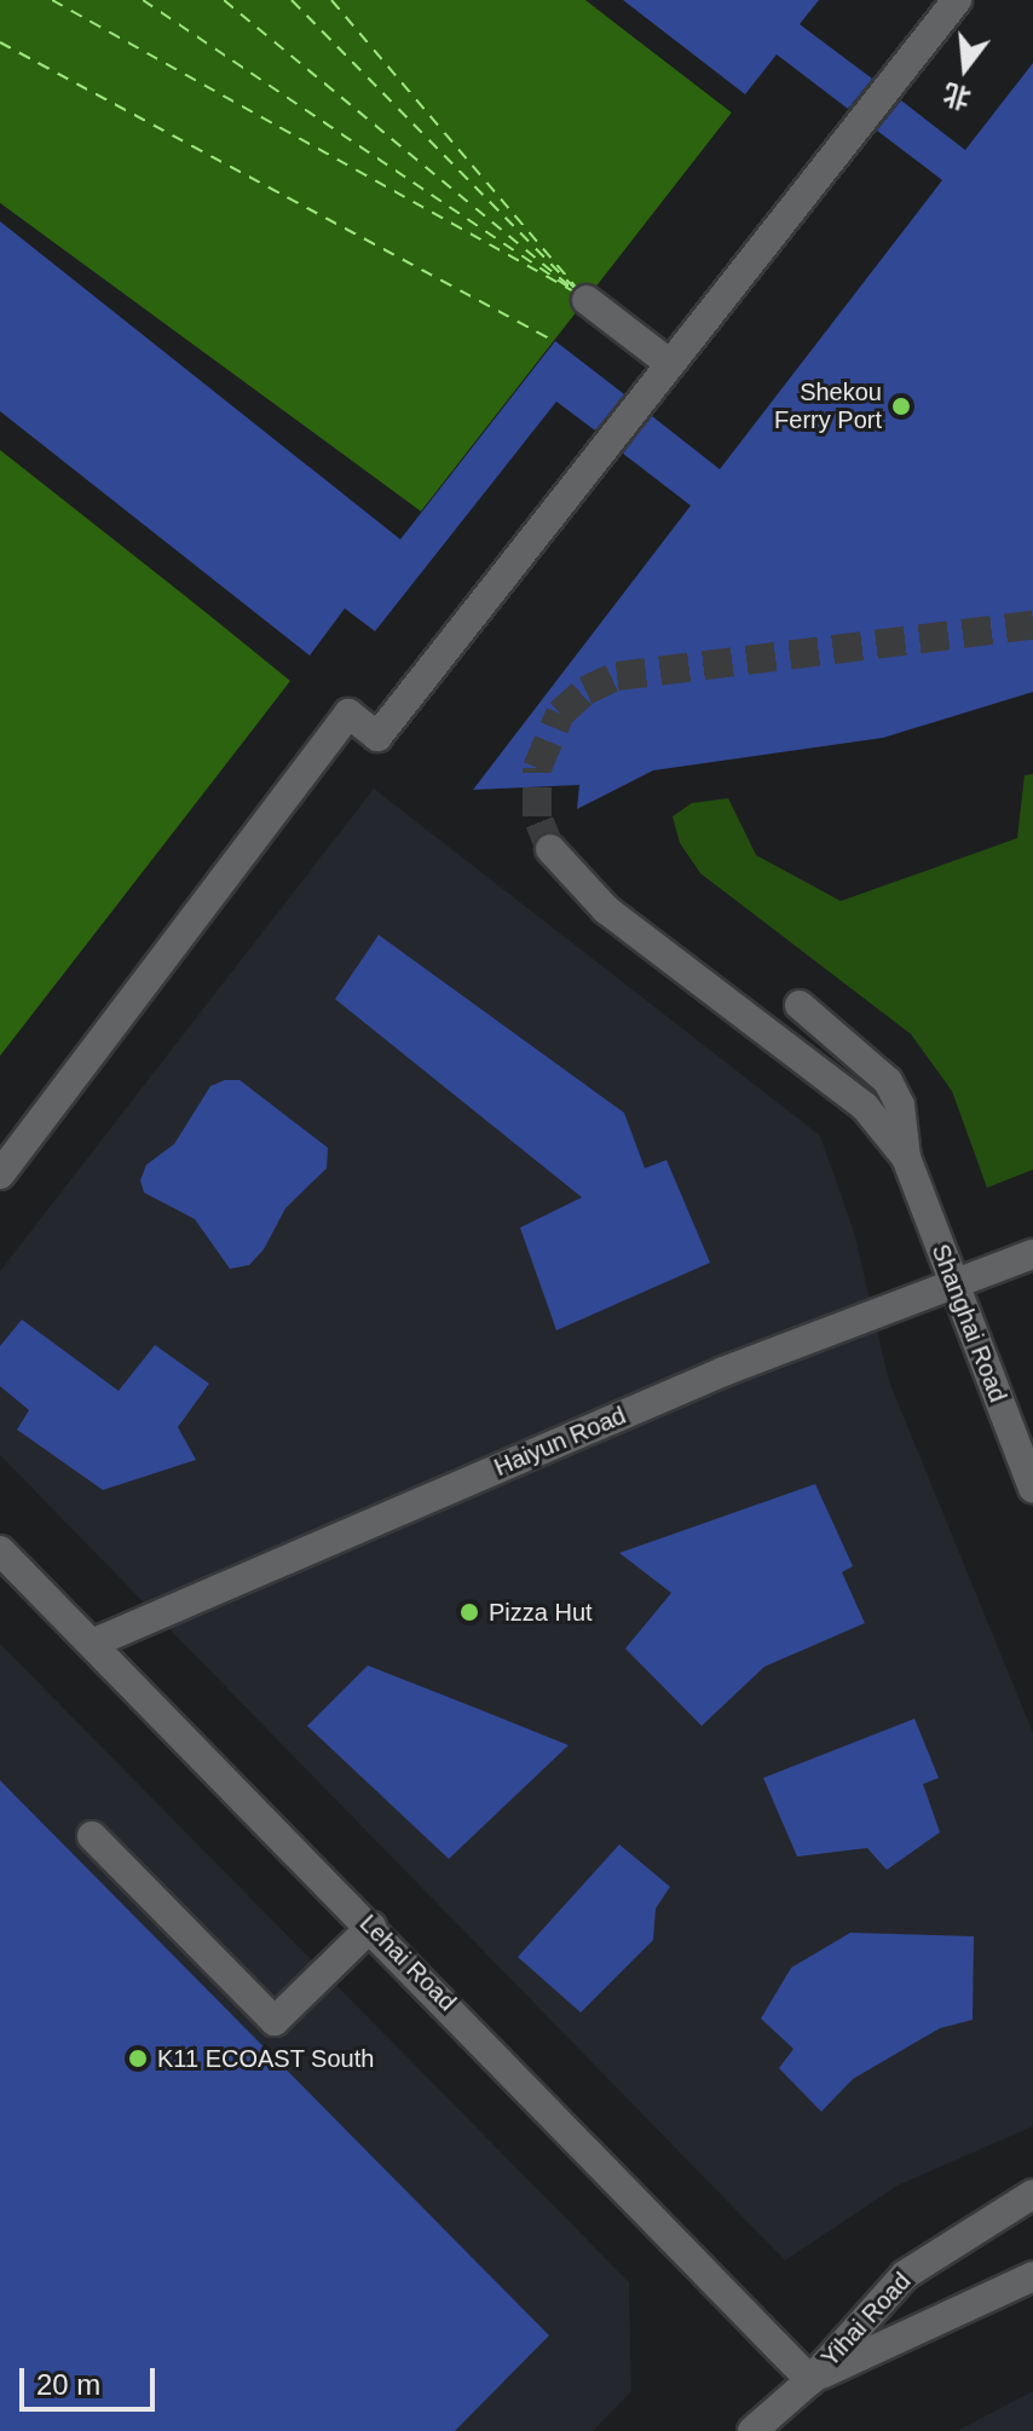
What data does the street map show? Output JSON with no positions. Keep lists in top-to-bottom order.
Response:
{
  "streets": {
    "street": [
      "Shanghai Road",
      "Haiyun Road",
      "Lehai Road",
      "Yihai Road"
    ]
  },
  "crossings": [
    ["Shanghai Road", "Haiyun Road"],
    ["Haiyun Road", "Lehai Road"],
    ["Lehai Road", "Yihai Road"]
  ],
  "places": ["Shekou Ferry Port", "Pizza Hut", "K11 ECOAST South"],
  "scale_bar": "20 m",
  "north": "bottom"
}
